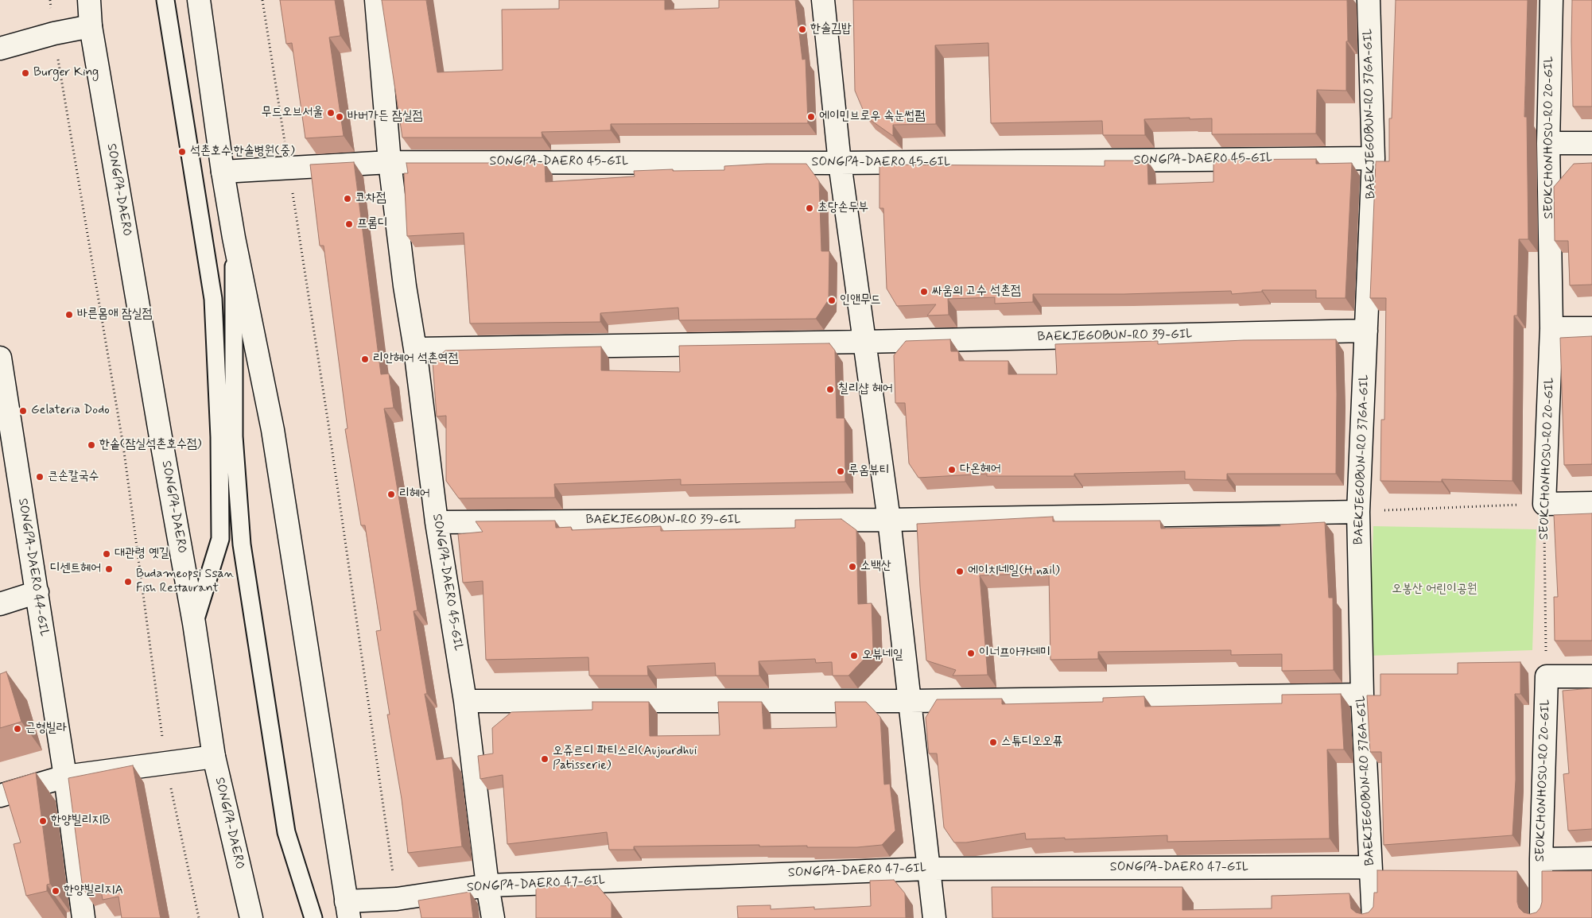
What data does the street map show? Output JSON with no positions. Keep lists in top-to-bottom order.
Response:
{
  "streets": {
    "street": [
      "BAEKJEGOBUN-RO 37GA-GIL",
      "SEOKCHONHOSU-RO 20-GIL",
      "SONGPA-DAERO 45-GIL",
      "SONGPA-DAERO",
      "BAEKJEGOBUN-RO 39-GIL",
      "SONGPA-DAERO 44-GIL",
      "SONGPA-DAERO 47-GIL"
    ]
  },
  "crossings": [
    ["BAEKJEGOBUN-RO 37GA-GIL", "SONGPA-DAERO 45-GIL"],
    ["BAEKJEGOBUN-RO 37GA-GIL", "BAEKJEGOBUN-RO 39-GIL"],
    ["BAEKJEGOBUN-RO 37GA-GIL", "SONGPA-DAERO 47-GIL"],
    ["SONGPA-DAERO 45-GIL", "BAEKJEGOBUN-RO 39-GIL"],
    ["SONGPA-DAERO 45-GIL", "SONGPA-DAERO 47-GIL"]
  ],
  "parks": ["오봉산 어린이공원"],
  "places": [
    "한솔김밥",
    "Burger King",
    "무드오브서울",
    "바버가든 잠실점",
    "에이민브로우 속눈썹펌",
    "석촌호수.한솔병원(중)",
    "코차점",
    "초당손두부",
    "프롬디",
    "싸움의 고수 석촌점",
    "인앤무드",
    "바른몸애 잠실점",
    "리안헤어 석촌역점",
    "칠리샵 헤어",
    "Gelateria Dodo",
    "한솥(잠실석촌호수점)",
    "다온헤어",
    "루옴뷰티",
    "큰손칼국수",
    "리헤어",
    "대관령 옛길",
    "소백산",
    "디센트헤어",
    "에이치네일(H nail)",
    "Budameopsi Ssan Fish Restaurant",
    "이너프아카데미",
    "오뷰네일",
    "근형빌라",
    "스튜디오오퓨",
    "오쥬르디 파티스리(Aujourdhui Patisserie)",
    "한양빌리지B",
    "한양빌리지A"
  ]
}
